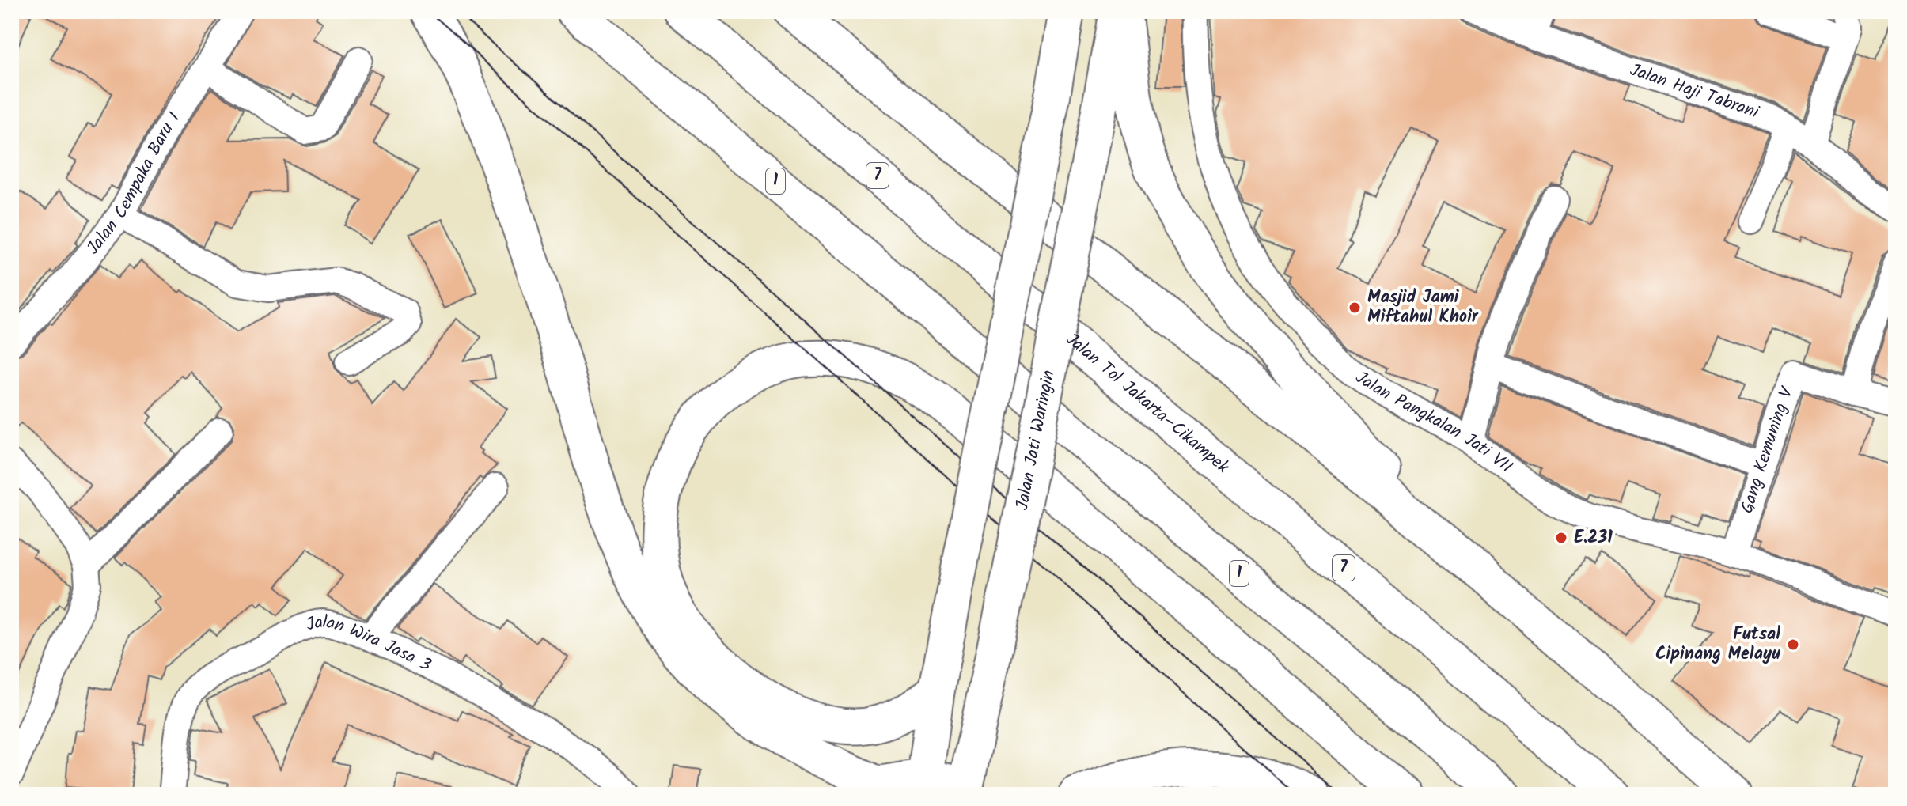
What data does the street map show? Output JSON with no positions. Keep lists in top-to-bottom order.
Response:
{
  "streets": {
    "main road": [
      "7",
      "1",
      "Jalan Tol Jakarta–Cikampek",
      "Jalan Jati Waringin"
    ],
    "street": [
      "Jalan Haji Tabrani",
      "Jalan Cempaka Baru I",
      "Jalan Pangkalan Jati VII",
      "Gang Kemuning V",
      "Jalan Wira Jasa 3"
    ]
  },
  "crossings": [
    ["Jalan Pangkalan Jati VII", "Gang Kemuning V"]
  ],
  "places": ["Masjid Jami Miftahul Khoir", "E.231", "Futsal Cipinang Melayu"]
}
